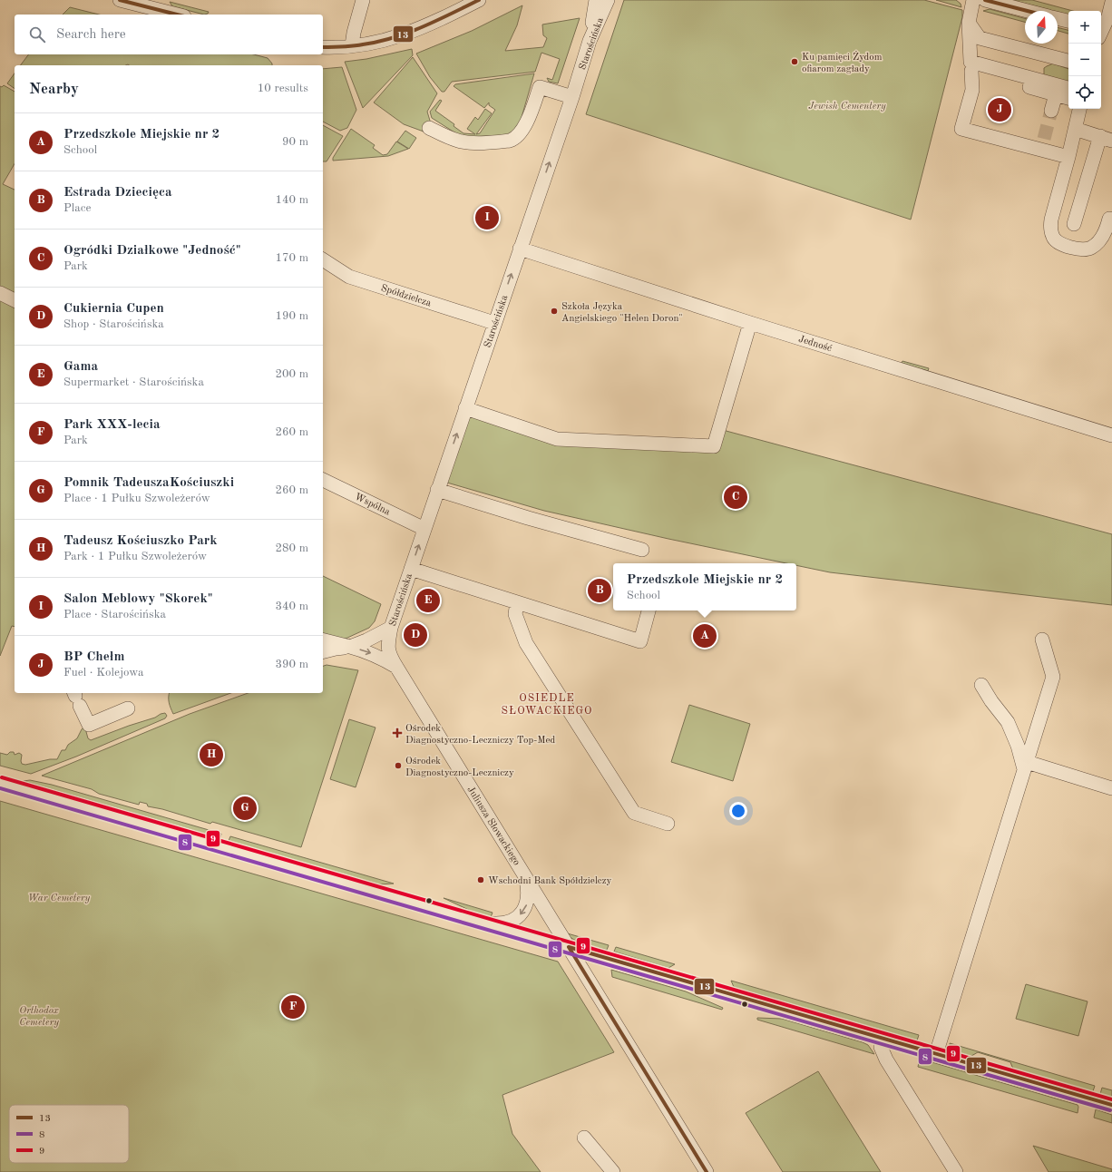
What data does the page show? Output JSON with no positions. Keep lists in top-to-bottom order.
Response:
{
  "streets": {
    "street": [
      "Starościńska",
      "Spółdzielcza",
      "Jedność",
      "Wspólna",
      "Juliusza Słowackiego"
    ]
  },
  "crossings": [
    ["Starościńska", "Spółdzielcza"],
    ["Starościńska", "Jedność"],
    ["Starościńska", "Wspólna"],
    ["Starościńska", "Juliusza Słowackiego"]
  ],
  "one_way": ["Starościńska"],
  "districts": ["OSIEDLE SŁOWACKIEGO"],
  "parks": ["Jewish Cementery", "War Cemetery", "Orthodox Cemetery"],
  "places": {
    "other": [
      "Ku pamięci Żydom ofiarom zagłady",
      "Szkoła Języka Angielskiego \"Helen Doron\"",
      "Ośrodek Diagnostyczno-Leczniczy",
      "Wschodni Bank Spółdzielczy"
    ],
    "health": ["Ośrodek Diagnostyczno-Leczniczy Top-Med"]
  },
  "lines": ["transit line 13", "transit line 9", "transit line 8"],
  "legend": ["13", "8", "9"],
  "north": "top",
  "page": {
    "map_buttons": ["+", "−"],
    "search": "Search here",
    "heading": ["Nearby", "10 results"],
    "pins": [
      "J",
      "I",
      "C",
      "B",
      "E",
      "D",
      "A",
      "H",
      "G",
      "F"
    ],
    "list": [
      {
        "mark": "A",
        "name": "Przedszkole Miejskie nr 2",
        "note": "School",
        "value": "90 m"
      },
      {
        "mark": "B",
        "name": "Estrada Dziecięca",
        "note": "Place",
        "value": "140 m"
      },
      {
        "mark": "C",
        "name": "Ogródki Działkowe \"Jedność\"",
        "note": "Park",
        "value": "170 m"
      },
      {
        "mark": "D",
        "name": "Cukiernia Cupen",
        "note": "Shop · Starościńska",
        "value": "190 m"
      },
      {
        "mark": "E",
        "name": "Gama",
        "note": "Supermarket · Starościńska",
        "value": "200 m"
      },
      {
        "mark": "F",
        "name": "Park XXX-lecia",
        "note": "Park",
        "value": "260 m"
      },
      {
        "mark": "G",
        "name": "Pomnik TadeuszaKościuszki",
        "note": "Place · 1 Pułku Szwoleżerów",
        "value": "260 m"
      },
      {
        "mark": "H",
        "name": "Tadeusz Kościuszko Park",
        "note": "Park · 1 Pułku Szwoleżerów",
        "value": "280 m"
      },
      {
        "mark": "I",
        "name": "Salon Meblowy \"Skorek\"",
        "note": "Place · Starościńska",
        "value": "340 m"
      },
      {
        "mark": "J",
        "name": "BP Chełm",
        "note": "Fuel · Kolejowa",
        "value": "390 m"
      }
    ],
    "popup": ["Przedszkole Miejskie nr 2", "School"]
  }
}
